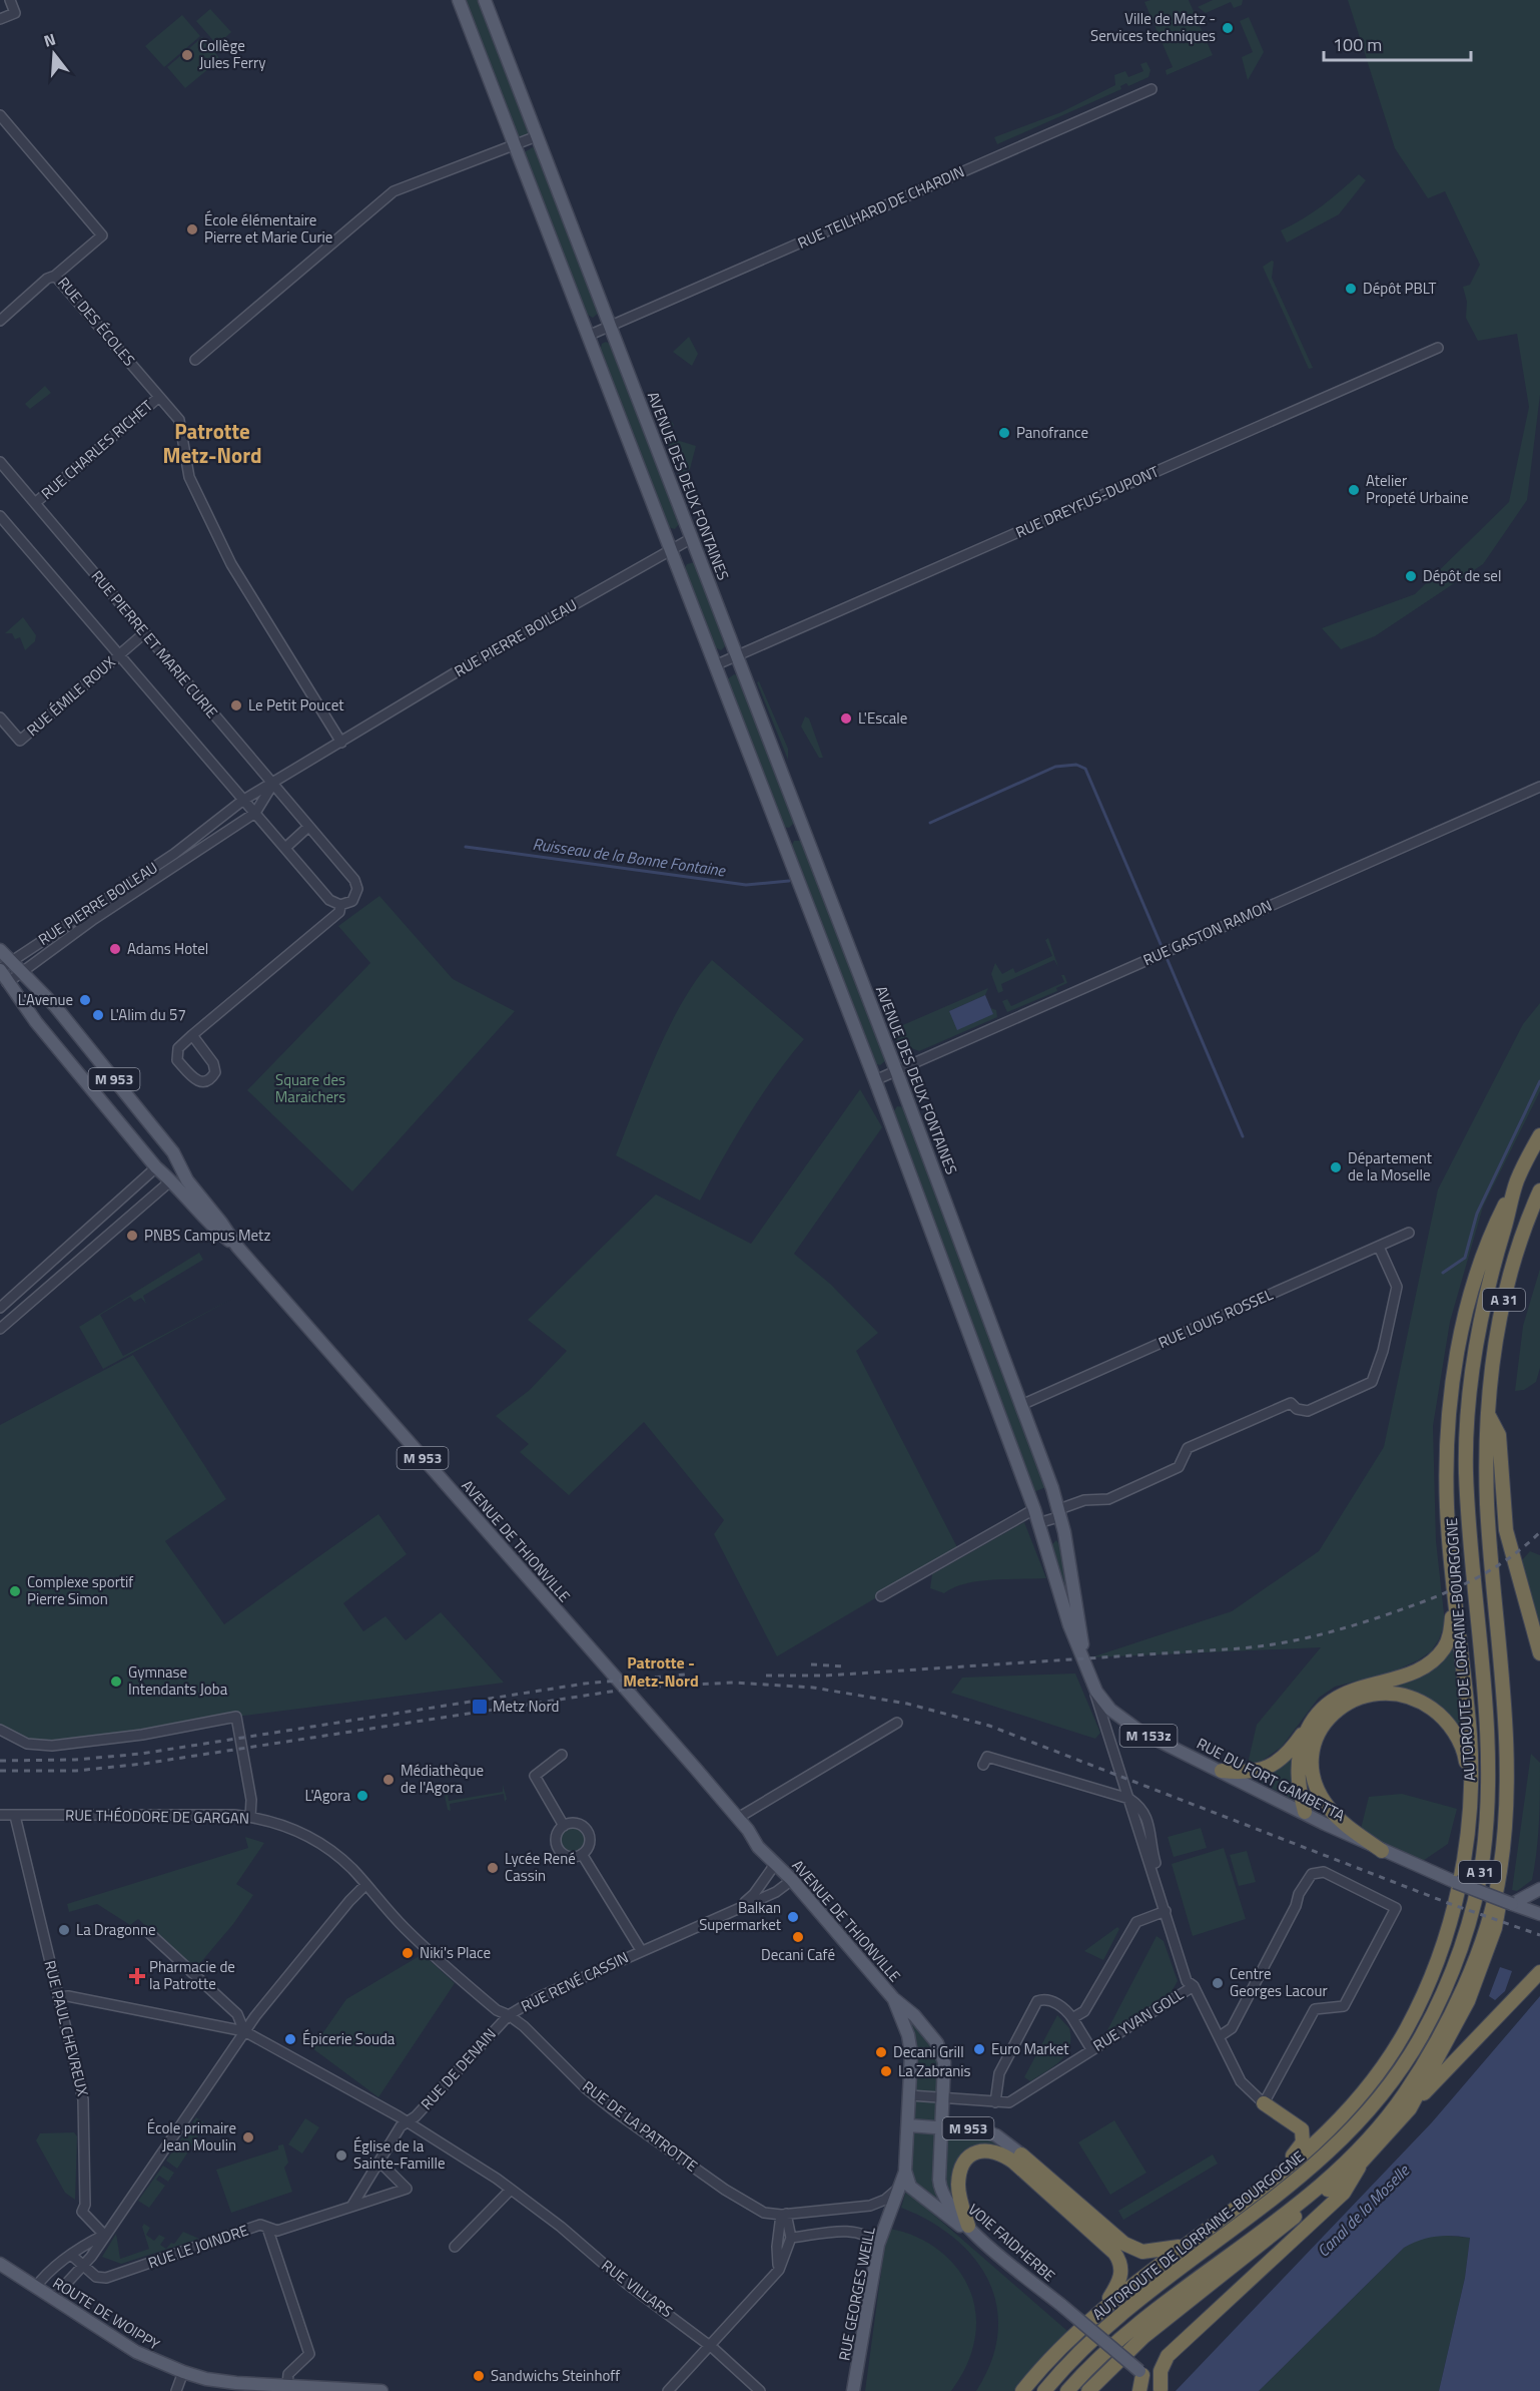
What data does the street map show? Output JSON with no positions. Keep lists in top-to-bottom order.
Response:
{
  "streets": {
    "highway": ["A 31", "AUTOROUTE DE LORRAINE-BOURGOGNE"],
    "main road": [
      "AVENUE DES DEUX FONTAINES",
      "M 953",
      "AVENUE DE THIONVILLE",
      "M 153z",
      "RUE DU FORT GAMBETTA",
      "VOIE FAIDHERBE",
      "RUE GEORGES WEILL",
      "ROUTE DE WOIPPY"
    ],
    "street": [
      "RUE TEILHARD DE CHARDIN",
      "RUE DES ÉCOLES",
      "RUE CHARLES RICHET",
      "RUE DREYFUS-DUPONT",
      "RUE PIERRE BOILEAU",
      "RUE PIERRE ET MARIE CURIE",
      "RUE ÉMILE ROUX",
      "RUE GASTON RAMON",
      "RUE LOUIS ROSSEL",
      "RUE THÉODORE DE GARGAN",
      "RUE RENÉ CASSIN",
      "RUE YVAN GOLL",
      "RUE PAUL CHEVREUX",
      "RUE DE DENAIN",
      "RUE DE LA PATROTTE",
      "RUE LE JOINDRE",
      "RUE VILLARS"
    ]
  },
  "crossings": [
    ["RUE TEILHARD DE CHARDIN", "AVENUE DES DEUX FONTAINES"],
    ["RUE DES ÉCOLES", "RUE CHARLES RICHET"],
    ["RUE CHARLES RICHET", "RUE PIERRE ET MARIE CURIE"],
    ["AVENUE DES DEUX FONTAINES", "RUE DREYFUS-DUPONT"],
    ["AVENUE DES DEUX FONTAINES", "RUE PIERRE BOILEAU"],
    ["AVENUE DES DEUX FONTAINES", "RUE GASTON RAMON"],
    ["AVENUE DES DEUX FONTAINES", "RUE LOUIS ROSSEL"],
    ["AVENUE DES DEUX FONTAINES", "RUE DU FORT GAMBETTA"],
    ["AVENUE DES DEUX FONTAINES", "RUE YVAN GOLL"],
    ["RUE PIERRE BOILEAU", "RUE PIERRE ET MARIE CURIE"],
    ["RUE PIERRE BOILEAU", "AVENUE DE THIONVILLE"],
    ["RUE PIERRE ET MARIE CURIE", "RUE ÉMILE ROUX"],
    ["M 953", "AVENUE DE THIONVILLE"],
    ["M 953", "RUE YVAN GOLL"],
    ["M 953", "VOIE FAIDHERBE"],
    ["M 953", "RUE GEORGES WEILL"],
    ["AVENUE DE THIONVILLE", "RUE RENÉ CASSIN"],
    ["M 153z", "RUE DU FORT GAMBETTA"],
    ["RUE THÉODORE DE GARGAN", "RUE PAUL CHEVREUX"],
    ["RUE THÉODORE DE GARGAN", "RUE DE LA PATROTTE"],
    ["RUE RENÉ CASSIN", "RUE DE DENAIN"],
    ["RUE RENÉ CASSIN", "RUE DE LA PATROTTE"],
    ["RUE DE DENAIN", "RUE DE LA PATROTTE"],
    ["RUE DE DENAIN", "RUE VILLARS"],
    ["RUE DE LA PATROTTE", "RUE GEORGES WEILL"]
  ],
  "districts": ["Patrotte Metz-Nord", "Patrotte - Metz-Nord"],
  "water": ["Ruisseau de la Bonne Fontaine", "Canal de la Moselle"],
  "parks": ["Square des Maraichers"],
  "places": {
    "other": [
      "Ville de Metz - Services techniques",
      "Collège Jules Ferry",
      "École élémentaire Pierre et Marie Curie",
      "Dépôt PBLT",
      "Panofrance",
      "Atelier Propeté Urbaine",
      "Dépôt de sel",
      "Le Petit Poucet",
      "L'Escale",
      "Adams Hotel",
      "L'Avenue",
      "L'Alim du 57",
      "Département de la Moselle",
      "PNBS Campus Metz",
      "Complexe sportif Pierre Simon",
      "Gymnase Intendants Joba",
      "Médiathèque de l'Agora",
      "L'Agora",
      "Lycée René Cassin",
      "Balkan Supermarket",
      "La Dragonne",
      "Decani Café",
      "Niki's Place",
      "Centre Georges Lacour",
      "Épicerie Souda",
      "Euro Market",
      "Decani Grill",
      "La Zabranis",
      "École primaire Jean Moulin",
      "Église de la Sainte-Famille",
      "Sandwichs Steinhoff"
    ],
    "transit": ["Metz Nord"],
    "health": ["Pharmacie de la Patrotte"]
  },
  "scale_bar": "100 m",
  "north": "top"
}
